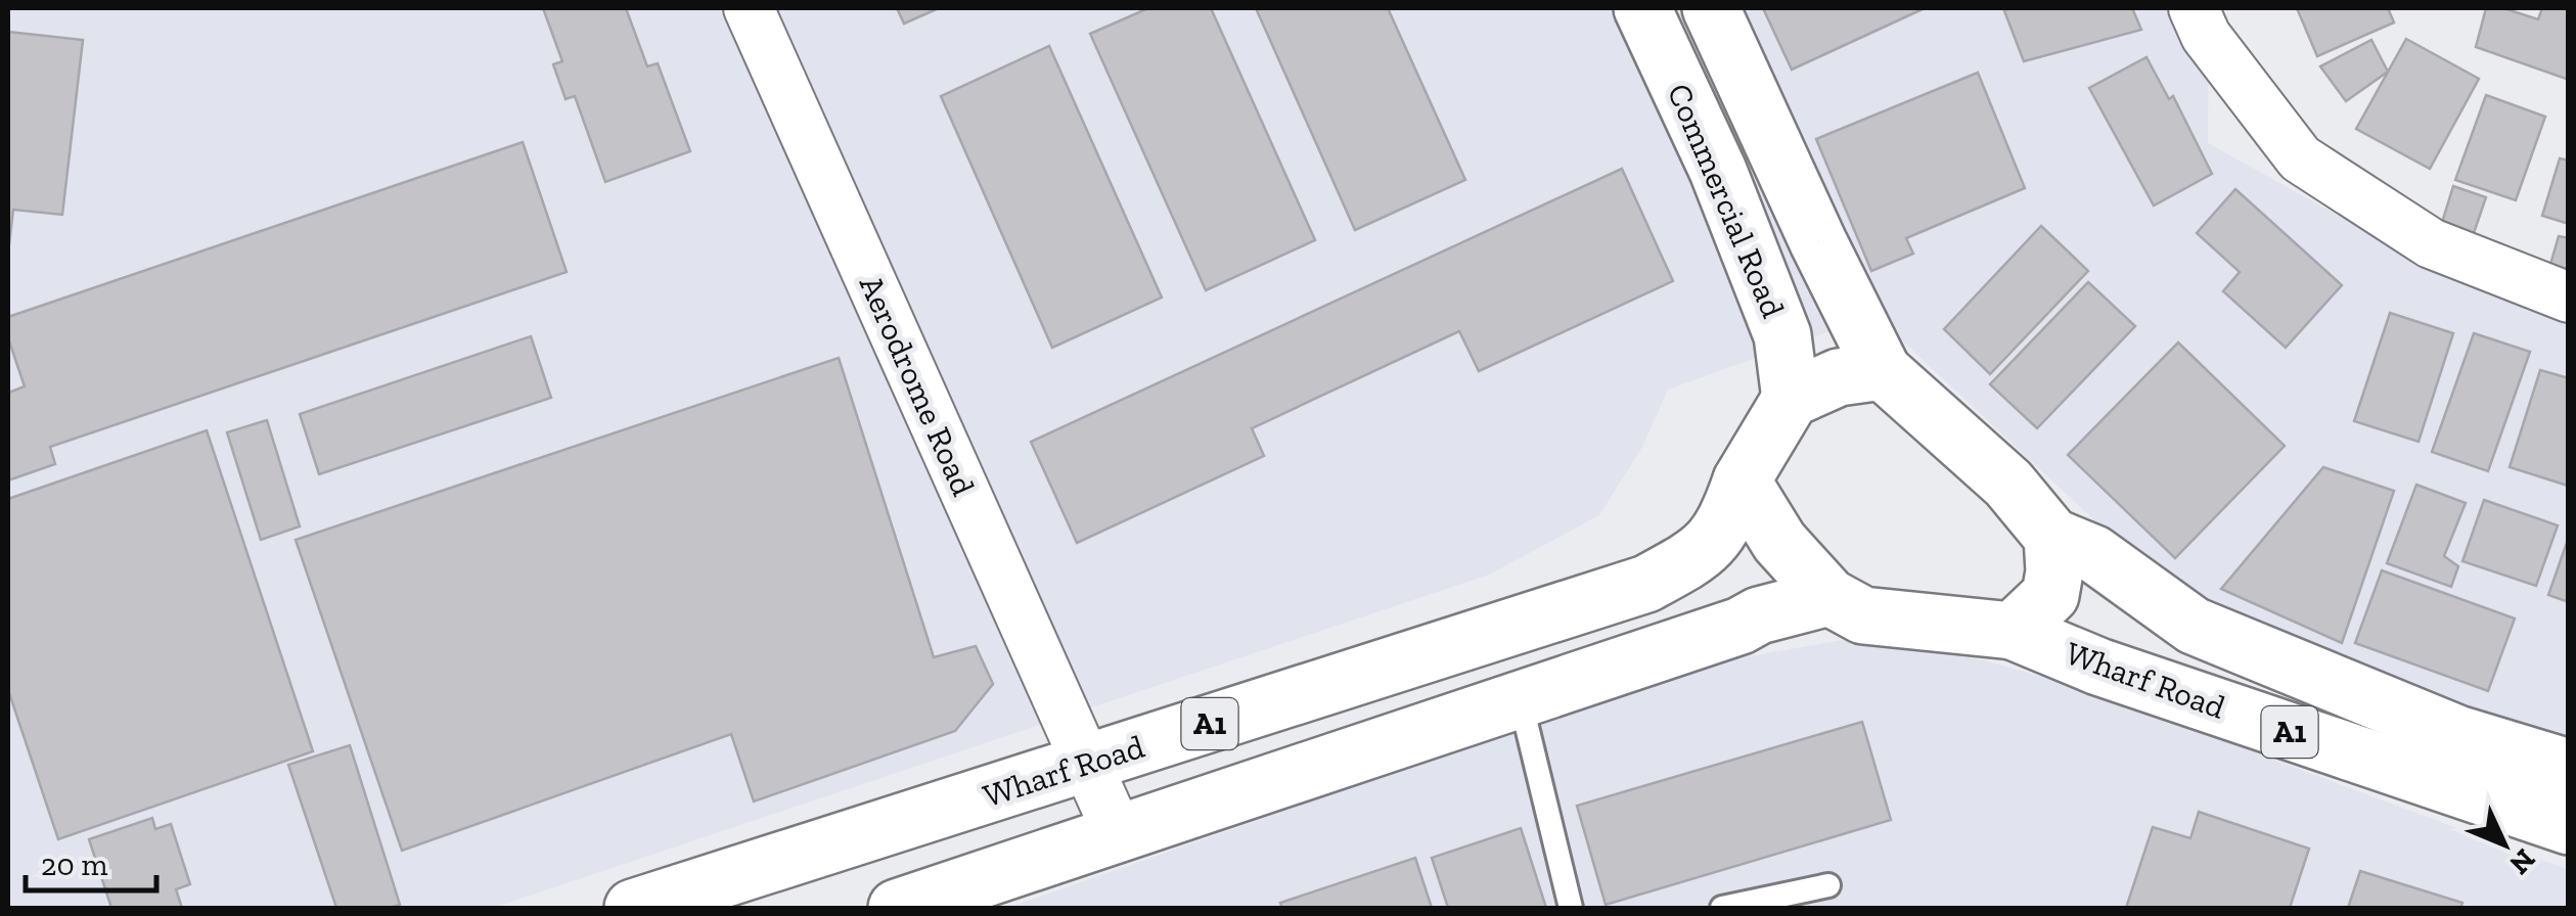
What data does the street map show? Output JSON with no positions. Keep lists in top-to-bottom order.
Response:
{
  "streets": {
    "main road": ["Commercial Road", "Wharf Road", "A1"],
    "street": ["Aerodrome Road"]
  },
  "crossings": [
    ["Commercial Road", "Wharf Road"],
    ["Commercial Road", "A1"],
    ["Aerodrome Road", "Wharf Road"],
    ["Aerodrome Road", "A1"],
    ["Wharf Road", "A1"]
  ],
  "scale_bar": "20 m",
  "north": "bottom right"
}
